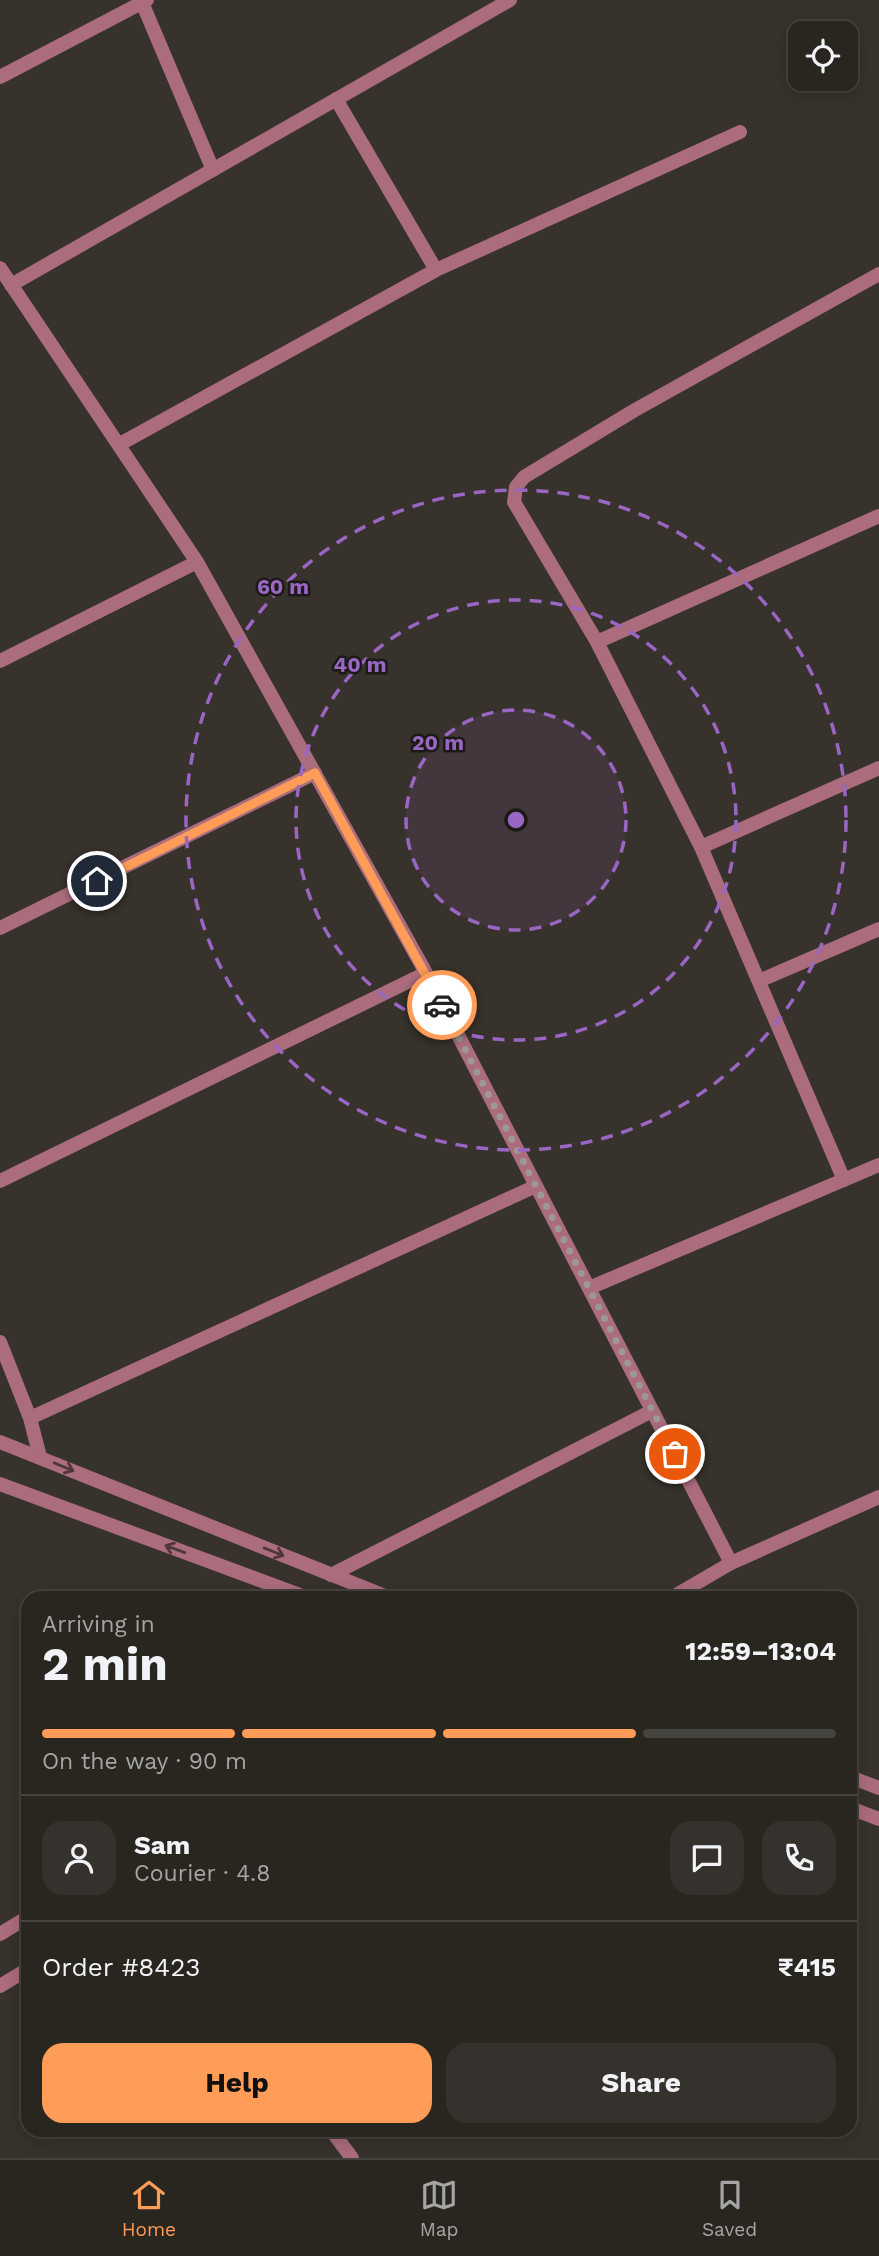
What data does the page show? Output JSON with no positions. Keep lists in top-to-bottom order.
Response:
{
  "page": {
    "heading": ["2 min", "Arriving in", "12:59–13:04"],
    "panel": [
      "Sam",
      "Courier · 4.8",
      "Order #8423",
      "₹415"
    ],
    "bar": "On the way · 90 m",
    "buttons": ["Help", "Share"],
    "tabs": ["Home", "Map", "Saved"]
  },
  "rings": ["60 m", "40 m", "20 m"]
}
